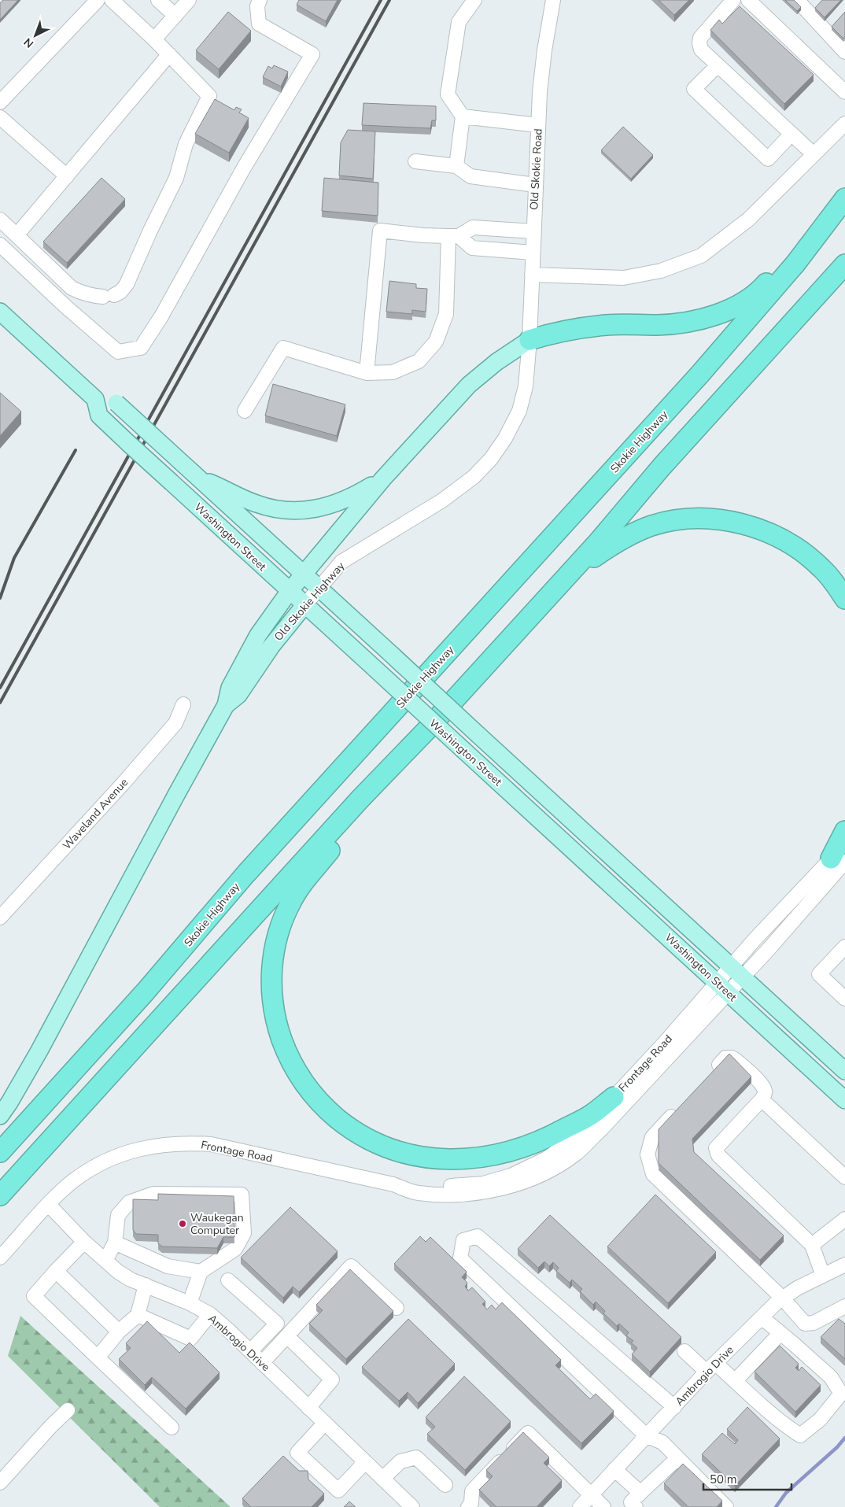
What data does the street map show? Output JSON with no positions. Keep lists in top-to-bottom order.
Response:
{
  "streets": {
    "highway": ["Skokie Highway"],
    "main road": ["Washington Street", "Old Skokie Highway"],
    "street": [
      "Old Skokie Road",
      "Waveland Avenue",
      "Frontage Road",
      "Ambrogio Drive"
    ]
  },
  "crossings": [
    ["Old Skokie Road", "Old Skokie Highway"],
    ["Washington Street", "Old Skokie Highway"],
    ["Washington Street", "Frontage Road"],
    ["Frontage Road", "Ambrogio Drive"]
  ],
  "places": ["Waukegan Computer"],
  "scale_bar": "50 m",
  "north": "bottom left"
}
